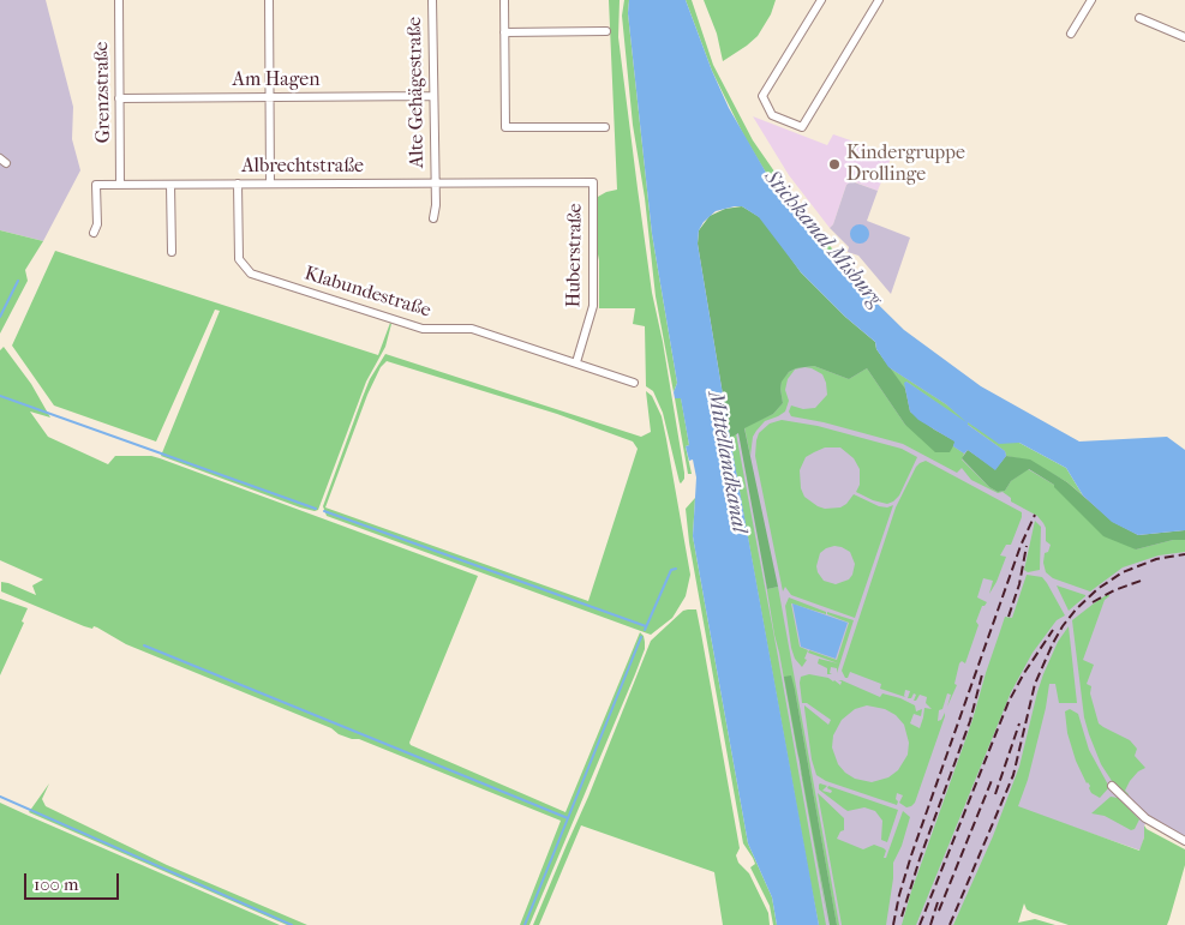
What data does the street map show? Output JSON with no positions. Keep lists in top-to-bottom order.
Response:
{
  "streets": {
    "street": [
      "Am Hagen",
      "Grenzstraße",
      "Alte Gehägestraße",
      "Albrechtstraße",
      "Huberstraße",
      "Klabundestraße"
    ]
  },
  "crossings": [
    ["Am Hagen", "Grenzstraße"],
    ["Am Hagen", "Alte Gehägestraße"],
    ["Grenzstraße", "Albrechtstraße"],
    ["Alte Gehägestraße", "Albrechtstraße"],
    ["Albrechtstraße", "Huberstraße"],
    ["Albrechtstraße", "Klabundestraße"],
    ["Huberstraße", "Klabundestraße"]
  ],
  "water": ["Stichkanal Misburg", "Mittellandkanal"],
  "places": ["Kindergruppe Drollinge"],
  "scale_bar": "100 m"
}
